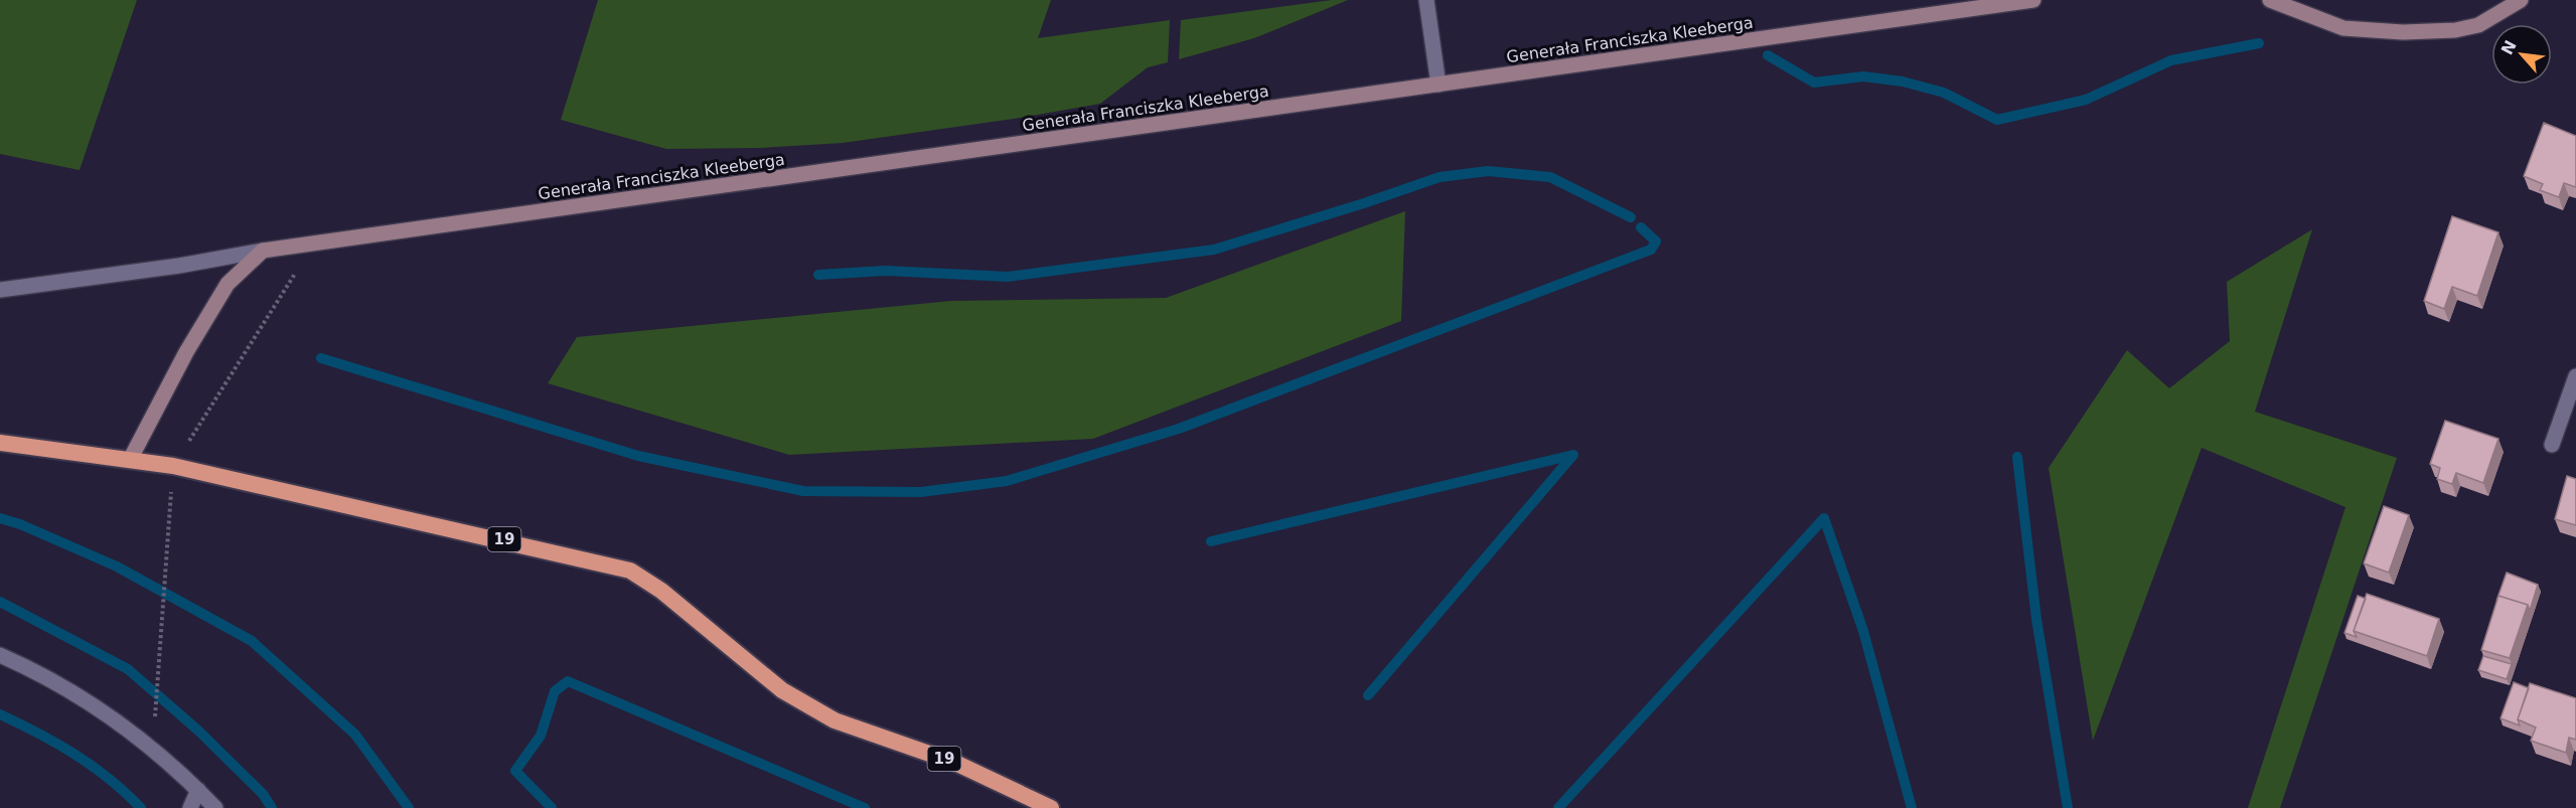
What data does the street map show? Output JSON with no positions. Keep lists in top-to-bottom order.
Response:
{
  "streets": {
    "highway": ["19"],
    "main road": ["Generała Franciszka Kleeberga"]
  },
  "north": "top left"
}
